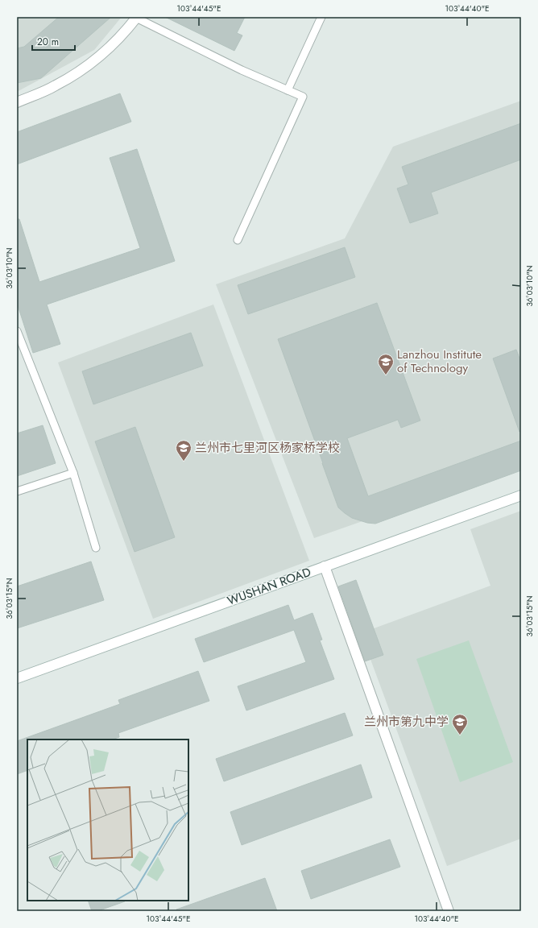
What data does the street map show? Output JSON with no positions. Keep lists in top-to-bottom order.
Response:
{
  "streets": {
    "main road": ["WUSHAN ROAD"]
  },
  "places": {
    "school or university": ["Lanzhou Institute of Technology", "兰州市七里河区杨家桥学校", "兰州市第九中学"]
  },
  "scale_bar": "20 m",
  "coordinates": [
    "103°44'45\"E",
    "103°44'40\"E",
    "36°03'10\"N",
    "36°03'15\"N"
  ]
}
